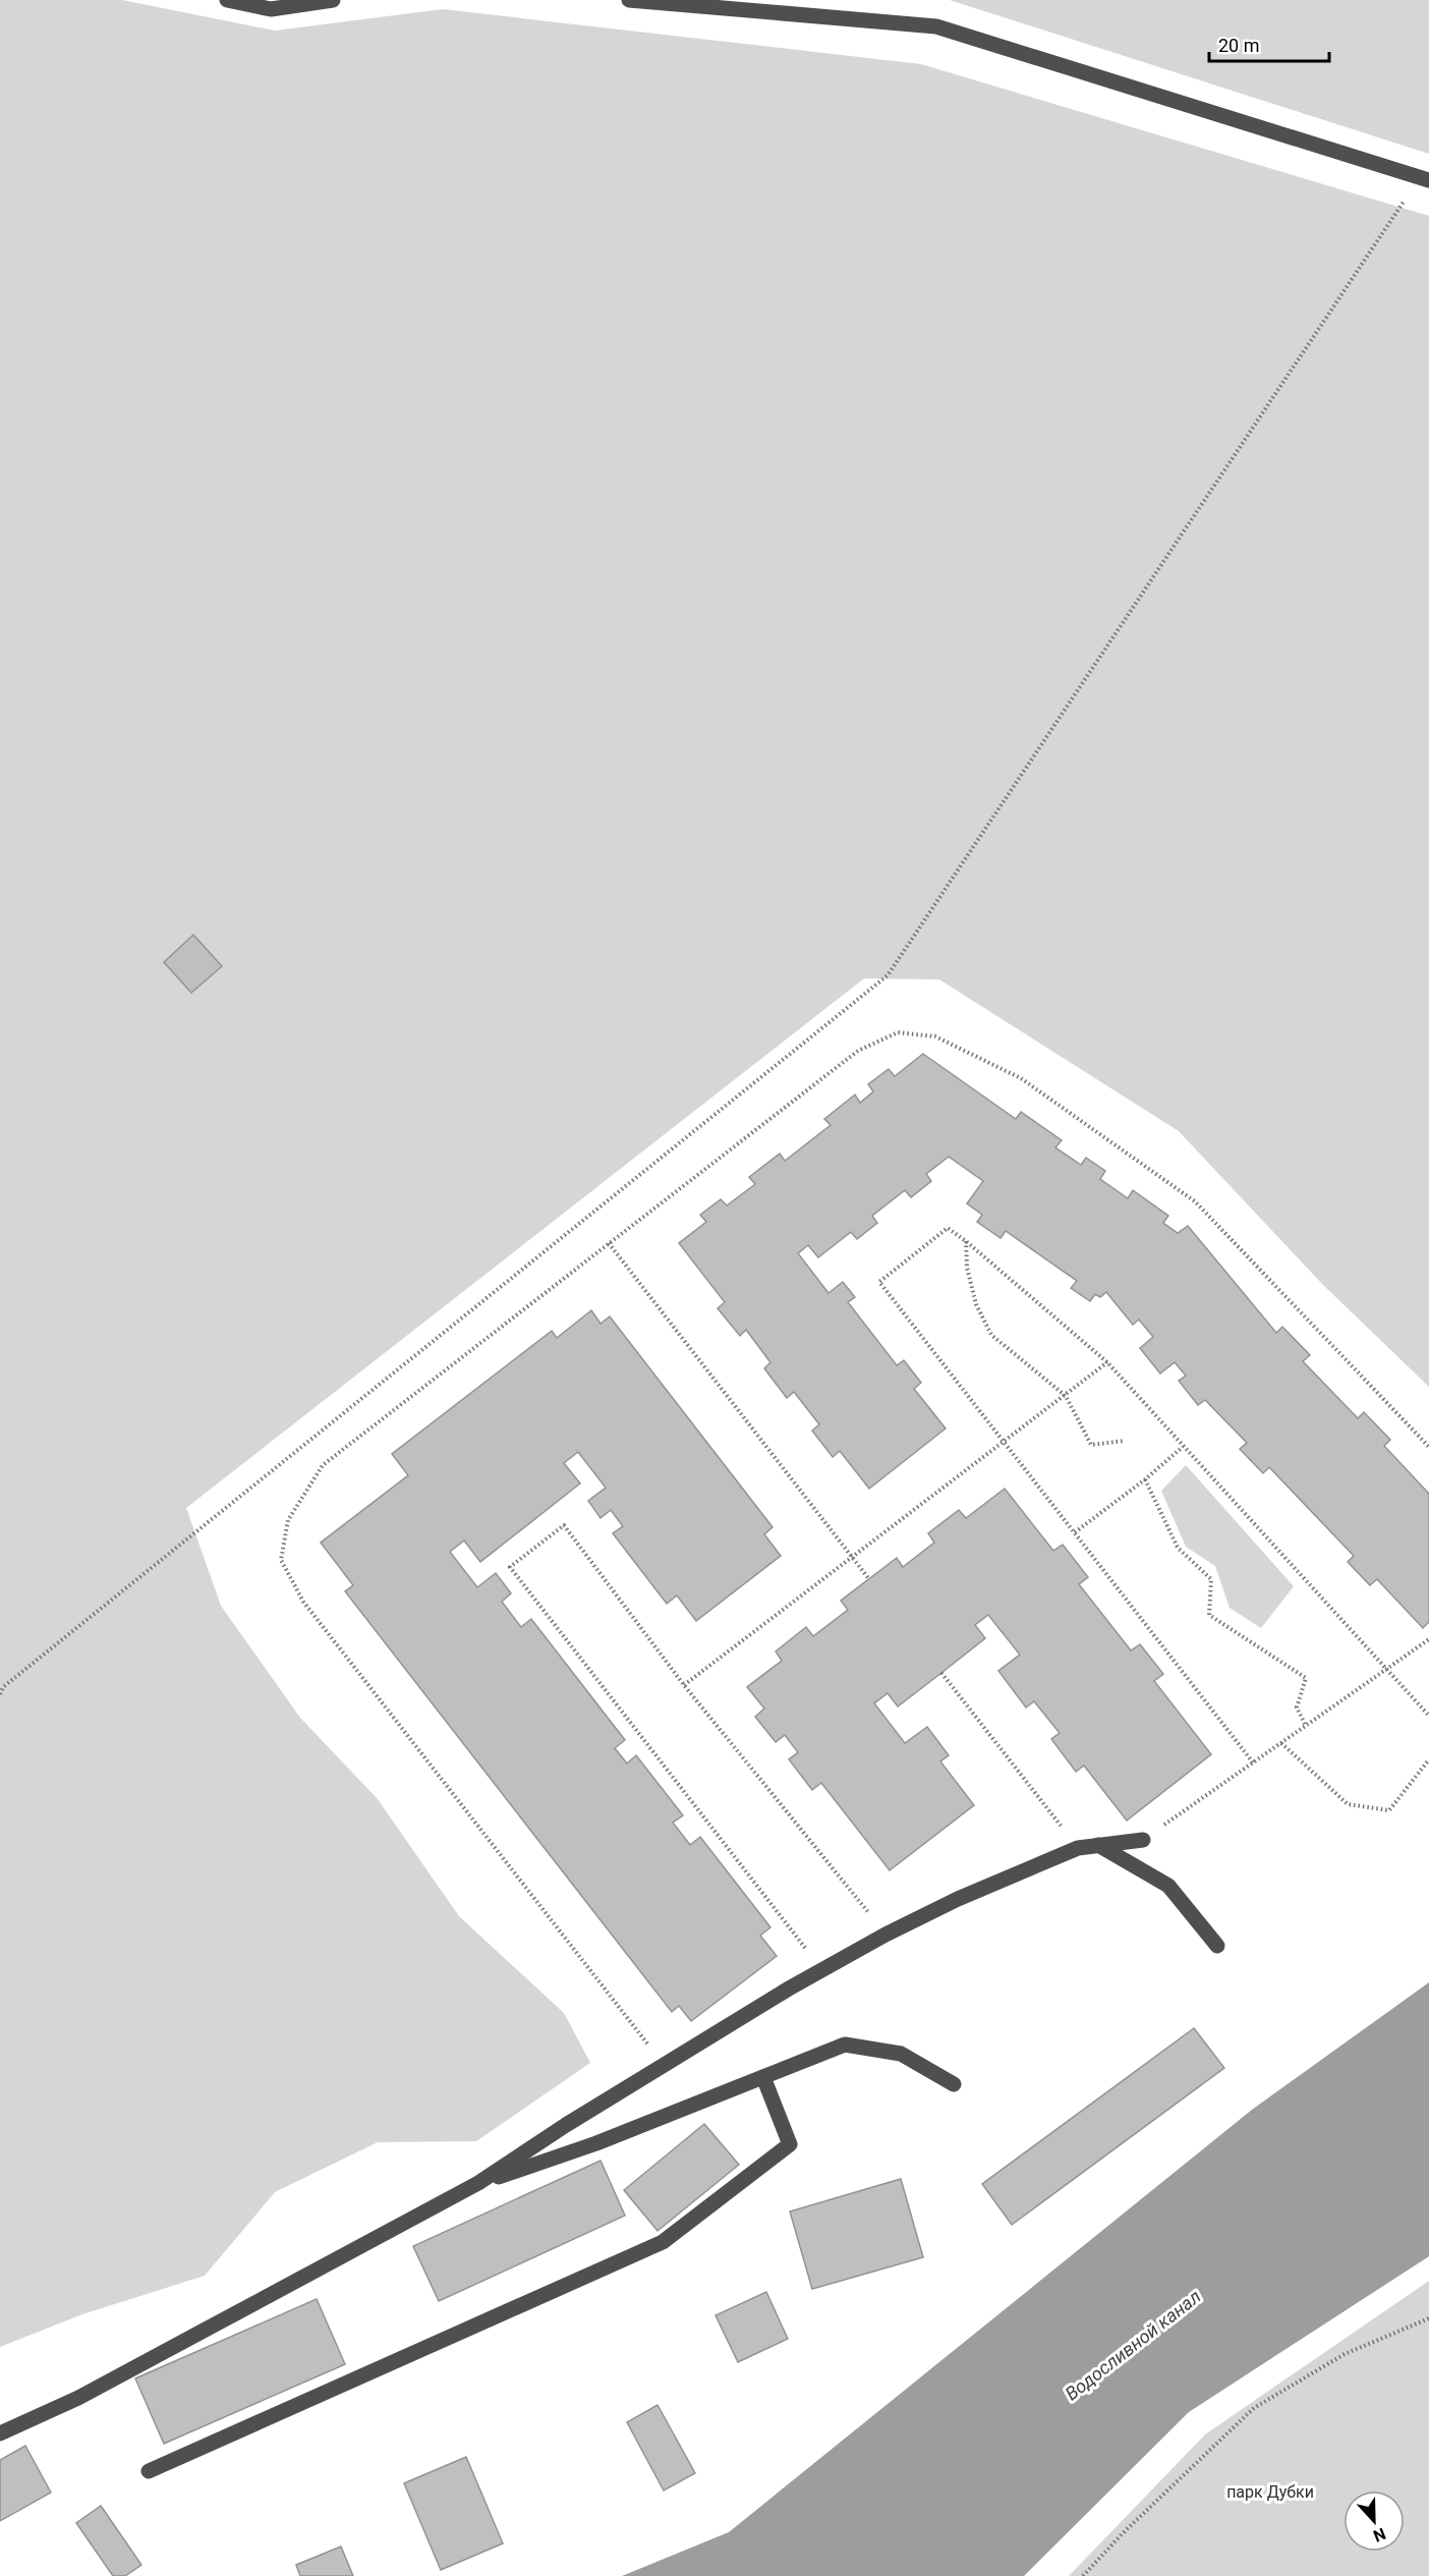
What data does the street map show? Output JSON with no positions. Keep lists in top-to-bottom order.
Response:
{
  "water": ["Водосливной канал"],
  "parks": ["парк Дубки"],
  "scale_bar": "20 m",
  "north": "bottom"
}
